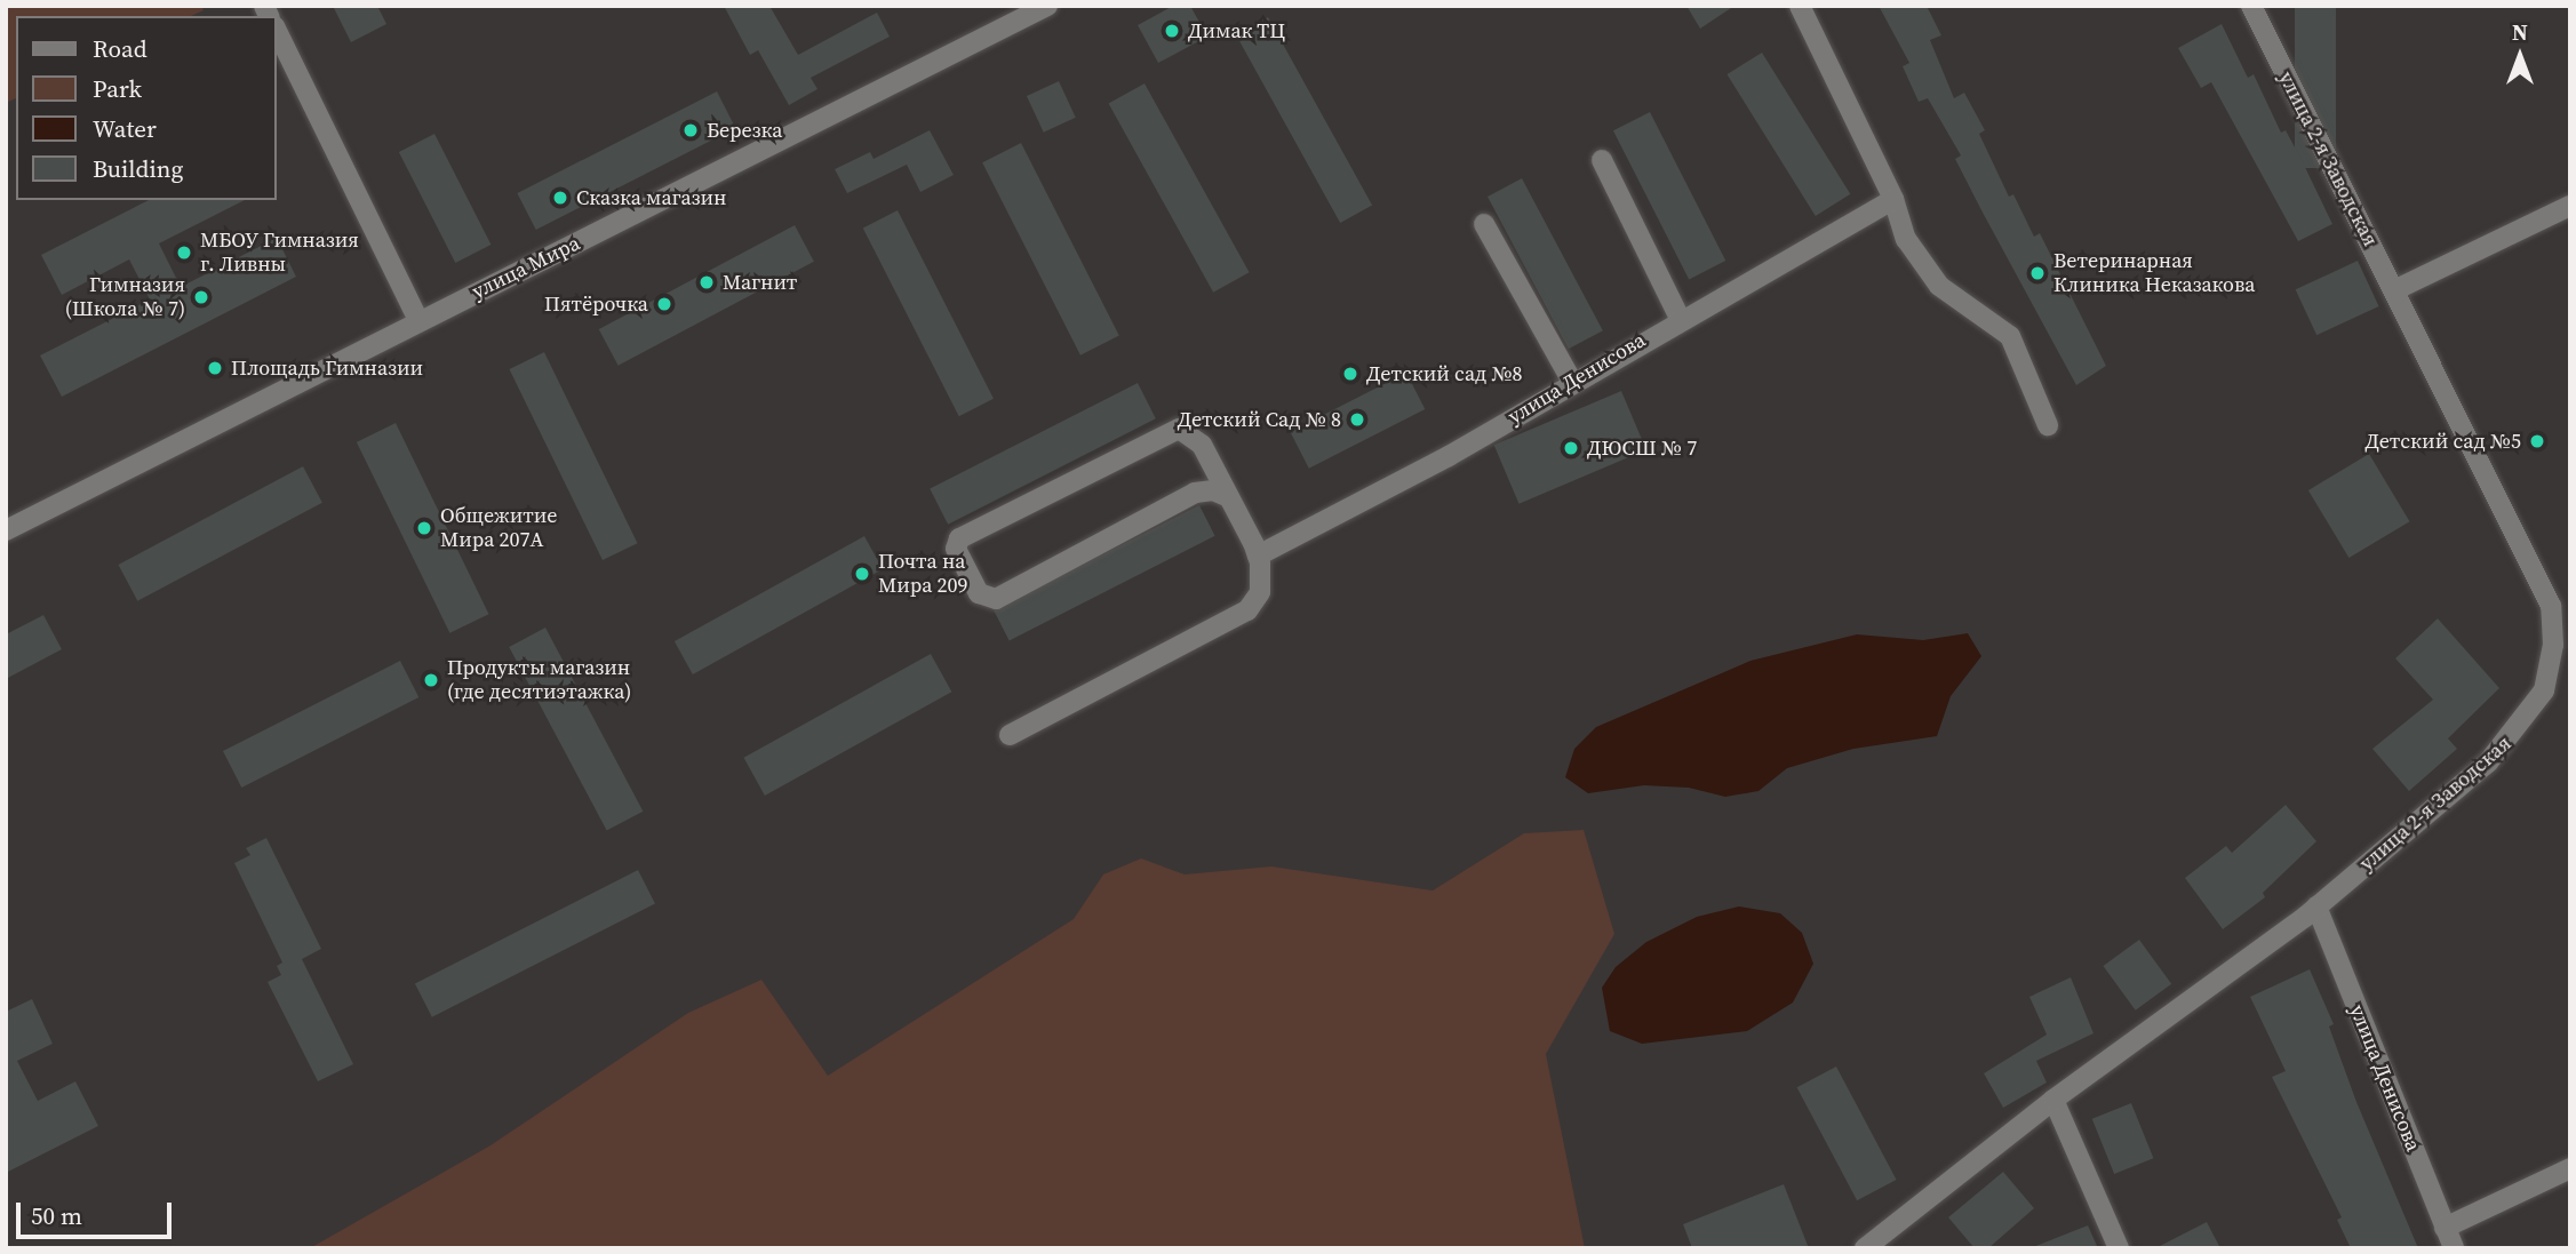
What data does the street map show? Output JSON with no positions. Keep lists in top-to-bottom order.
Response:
{
  "streets": {
    "street": ["улица 2-я Заводская", "улица Мира", "улица Денисова"]
  },
  "crossings": [
    ["улица 2-я Заводская", "улица Денисова"]
  ],
  "places": [
    "Димак ТЦ",
    "Березка",
    "Сказка магазин",
    "МБОУ Гимназия г. Ливны",
    "Ветеринарная Клиника Неказакова",
    "Магнит",
    "Гимназия (Школа № 7)",
    "Пятёрочка",
    "Площадь Гимназии",
    "Детский сад №8",
    "Детский Сад № 8",
    "Детский сад №5",
    "ДЮСШ № 7",
    "Общежитие Мира 207А",
    "Почта на Мира 209",
    "Продукты магазин (где десятиэтажка)"
  ],
  "legend": [
    "Road",
    "Park",
    "Water",
    "Building"
  ],
  "scale_bar": "50 m",
  "north": "top"
}
